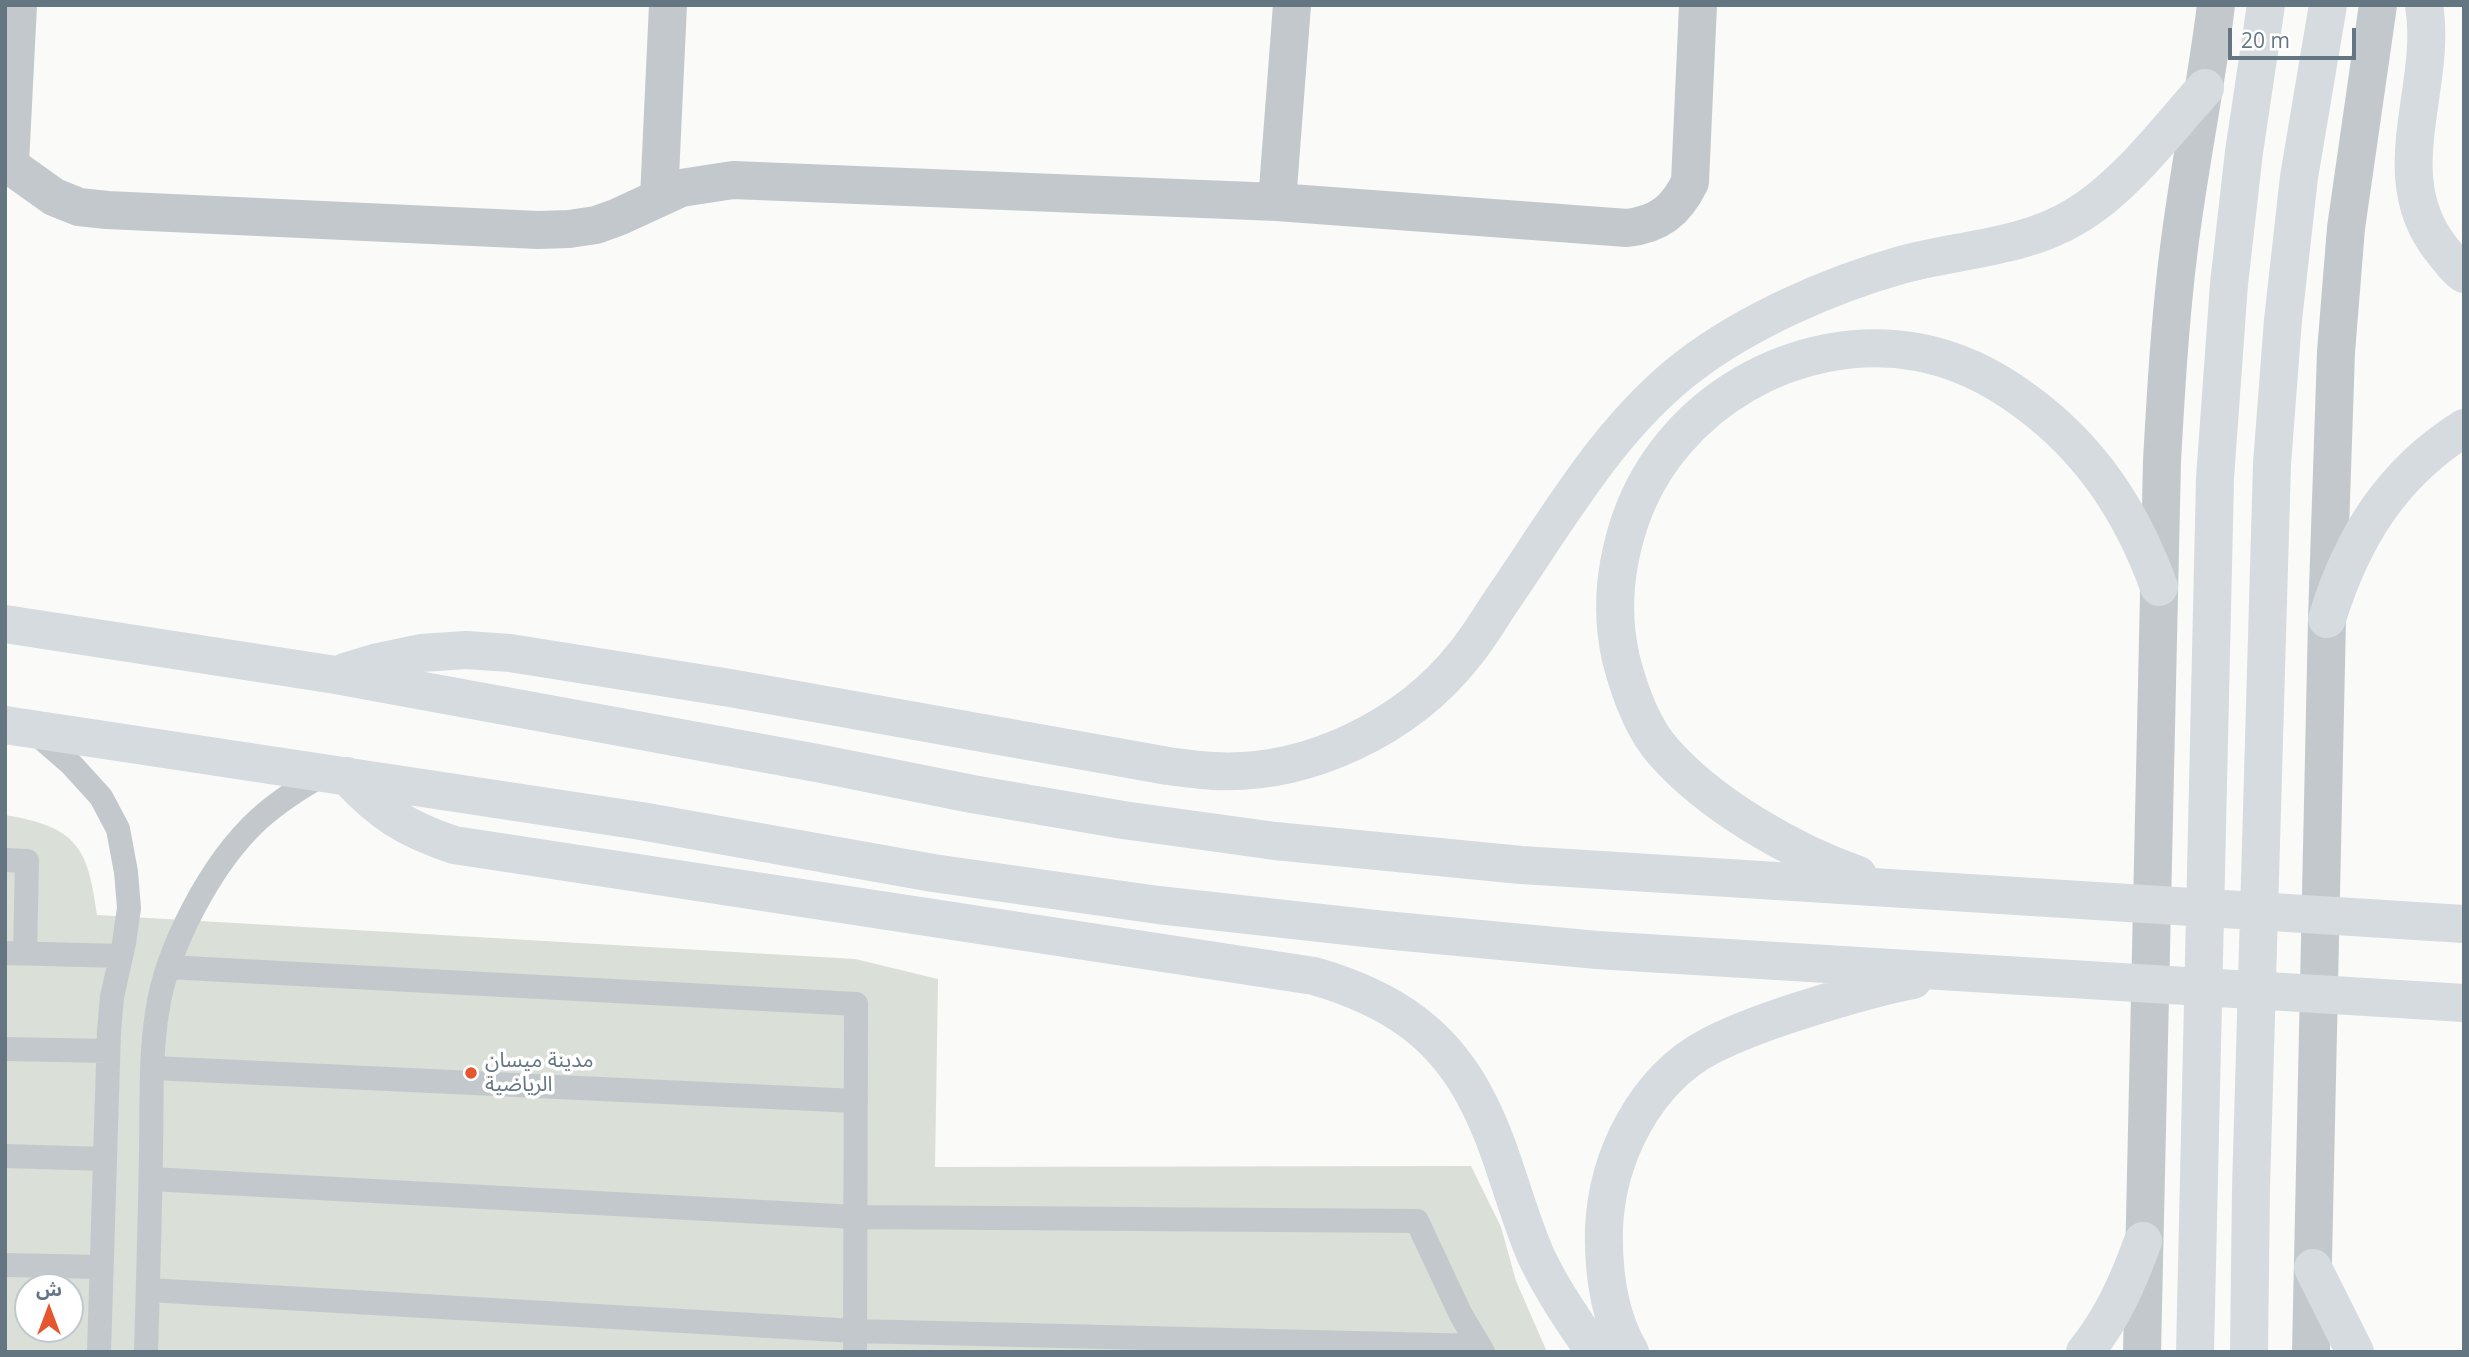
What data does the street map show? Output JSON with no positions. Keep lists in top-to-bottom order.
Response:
{
  "places": ["مدينة ميسان الرياضية"],
  "scale_bar": "20 m",
  "north": "top"
}
